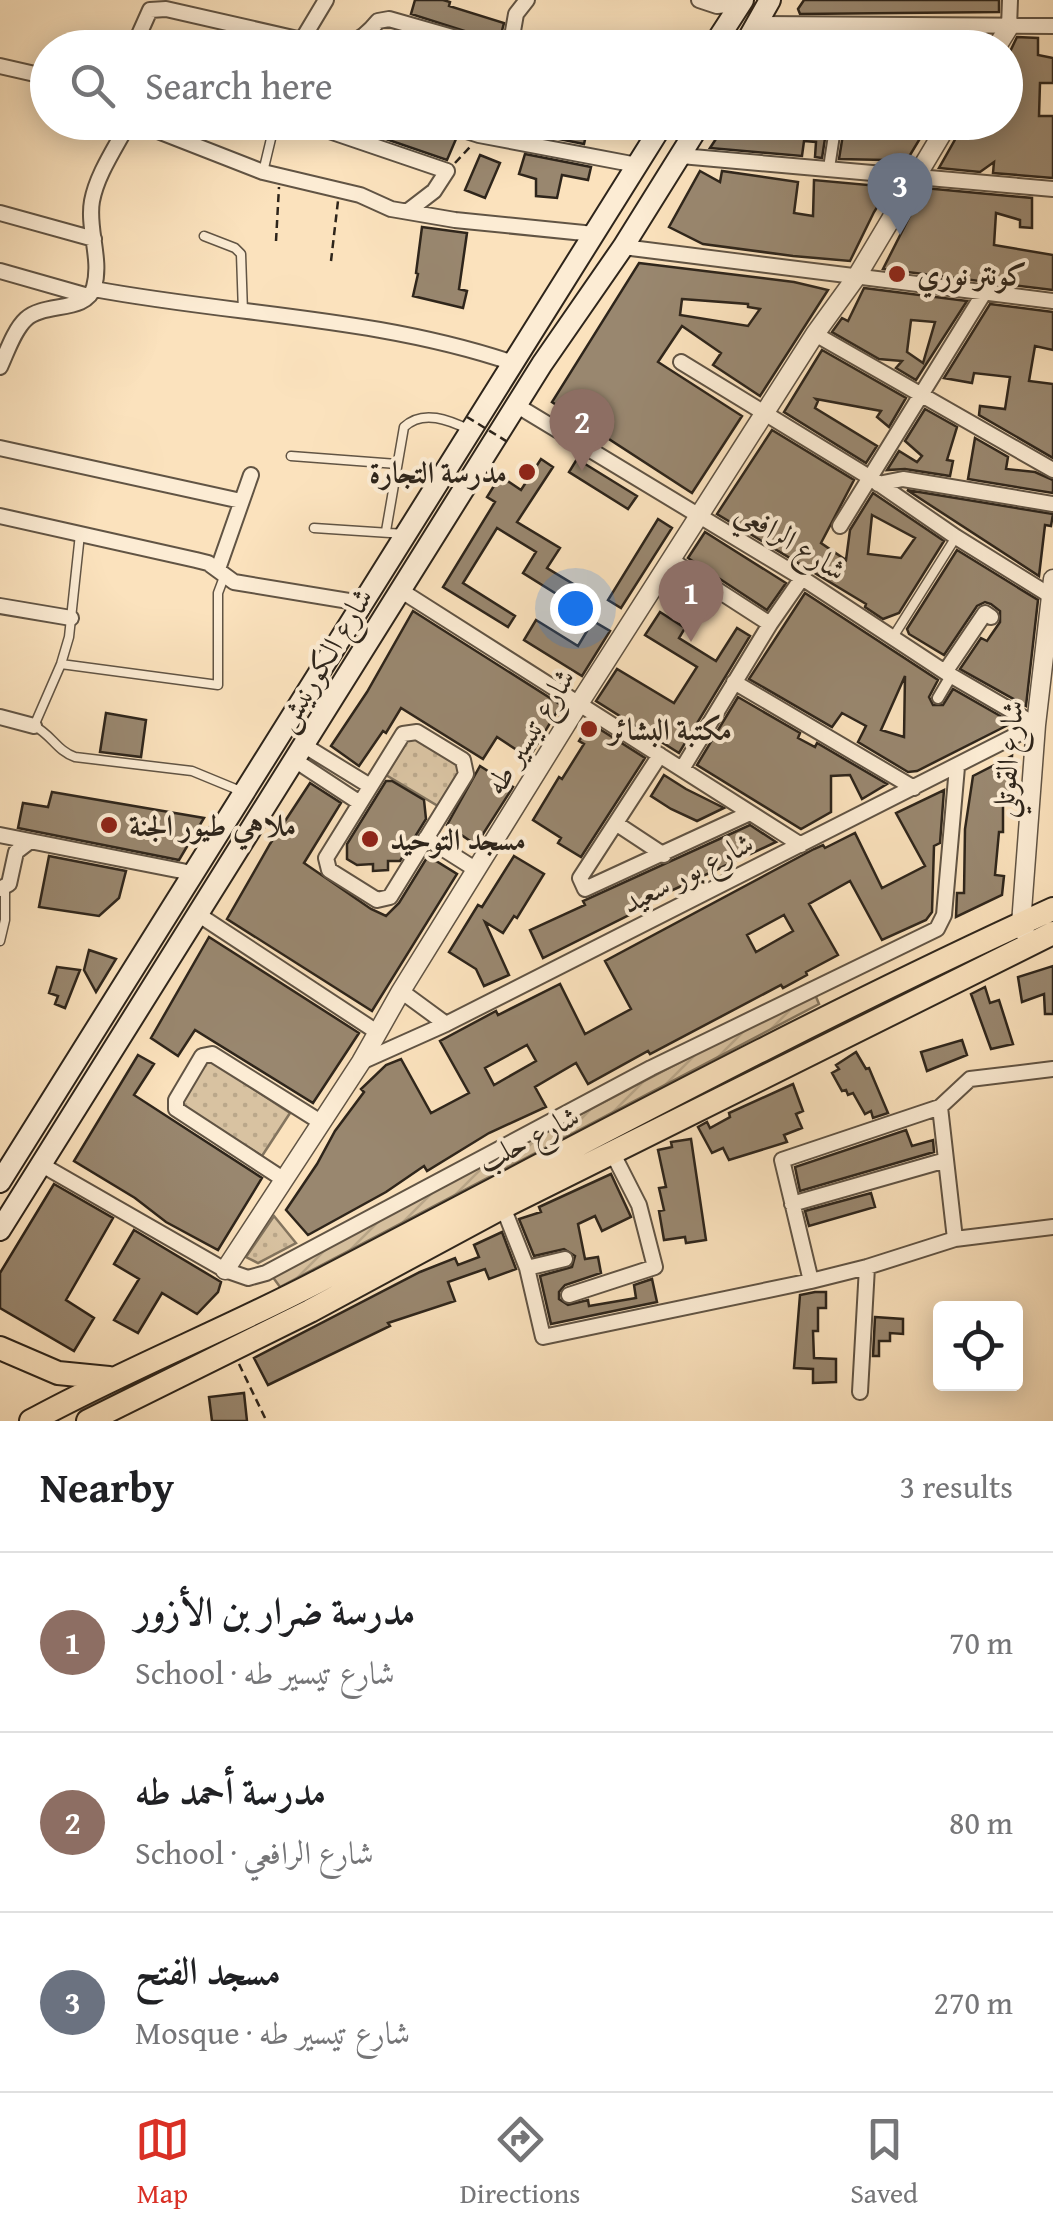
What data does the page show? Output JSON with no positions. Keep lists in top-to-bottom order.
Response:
{
  "streets": {
    "main road": ["شارع الكورنيش", "شارع حلب"],
    "street": [
      "شارع الرافعي",
      "شارع تيسير طه",
      "شارع القوتلي",
      "شارع بور سعيد"
    ]
  },
  "crossings": [
    ["شارع الرافعي", "شارع الكورنيش"],
    ["شارع الرافعي", "شارع تيسير طه"],
    ["شارع الرافعي", "شارع القوتلي"],
    ["شارع الرافعي", "شارع بور سعيد"],
    ["شارع تيسير طه", "شارع بور سعيد"],
    ["شارع القوتلي", "شارع بور سعيد"],
    ["شارع القوتلي", "شارع حلب"]
  ],
  "places": [
    "كونتر نوري",
    "مدرسة التجارة",
    "مكتبة البشائر",
    "ملاهي طيور الجنة",
    "مسجد التوحيد"
  ],
  "page": {
    "search": "Search here",
    "pins": ["3", "2", "1"],
    "heading": ["Nearby", "3 results"],
    "list": [
      {
        "mark": "1",
        "name": "مدرسة ضرار بن الأزور",
        "note": "School · شارع تيسير طه",
        "value": "70 m"
      },
      {
        "mark": "2",
        "name": "مدرسة أحمد طه",
        "note": "School · شارع الرافعي",
        "value": "80 m"
      },
      {
        "mark": "3",
        "name": "مسجد الفتح",
        "note": "Mosque · شارع تيسير طه",
        "value": "270 m"
      }
    ],
    "nav": ["Map", "Directions", "Saved"]
  }
}
